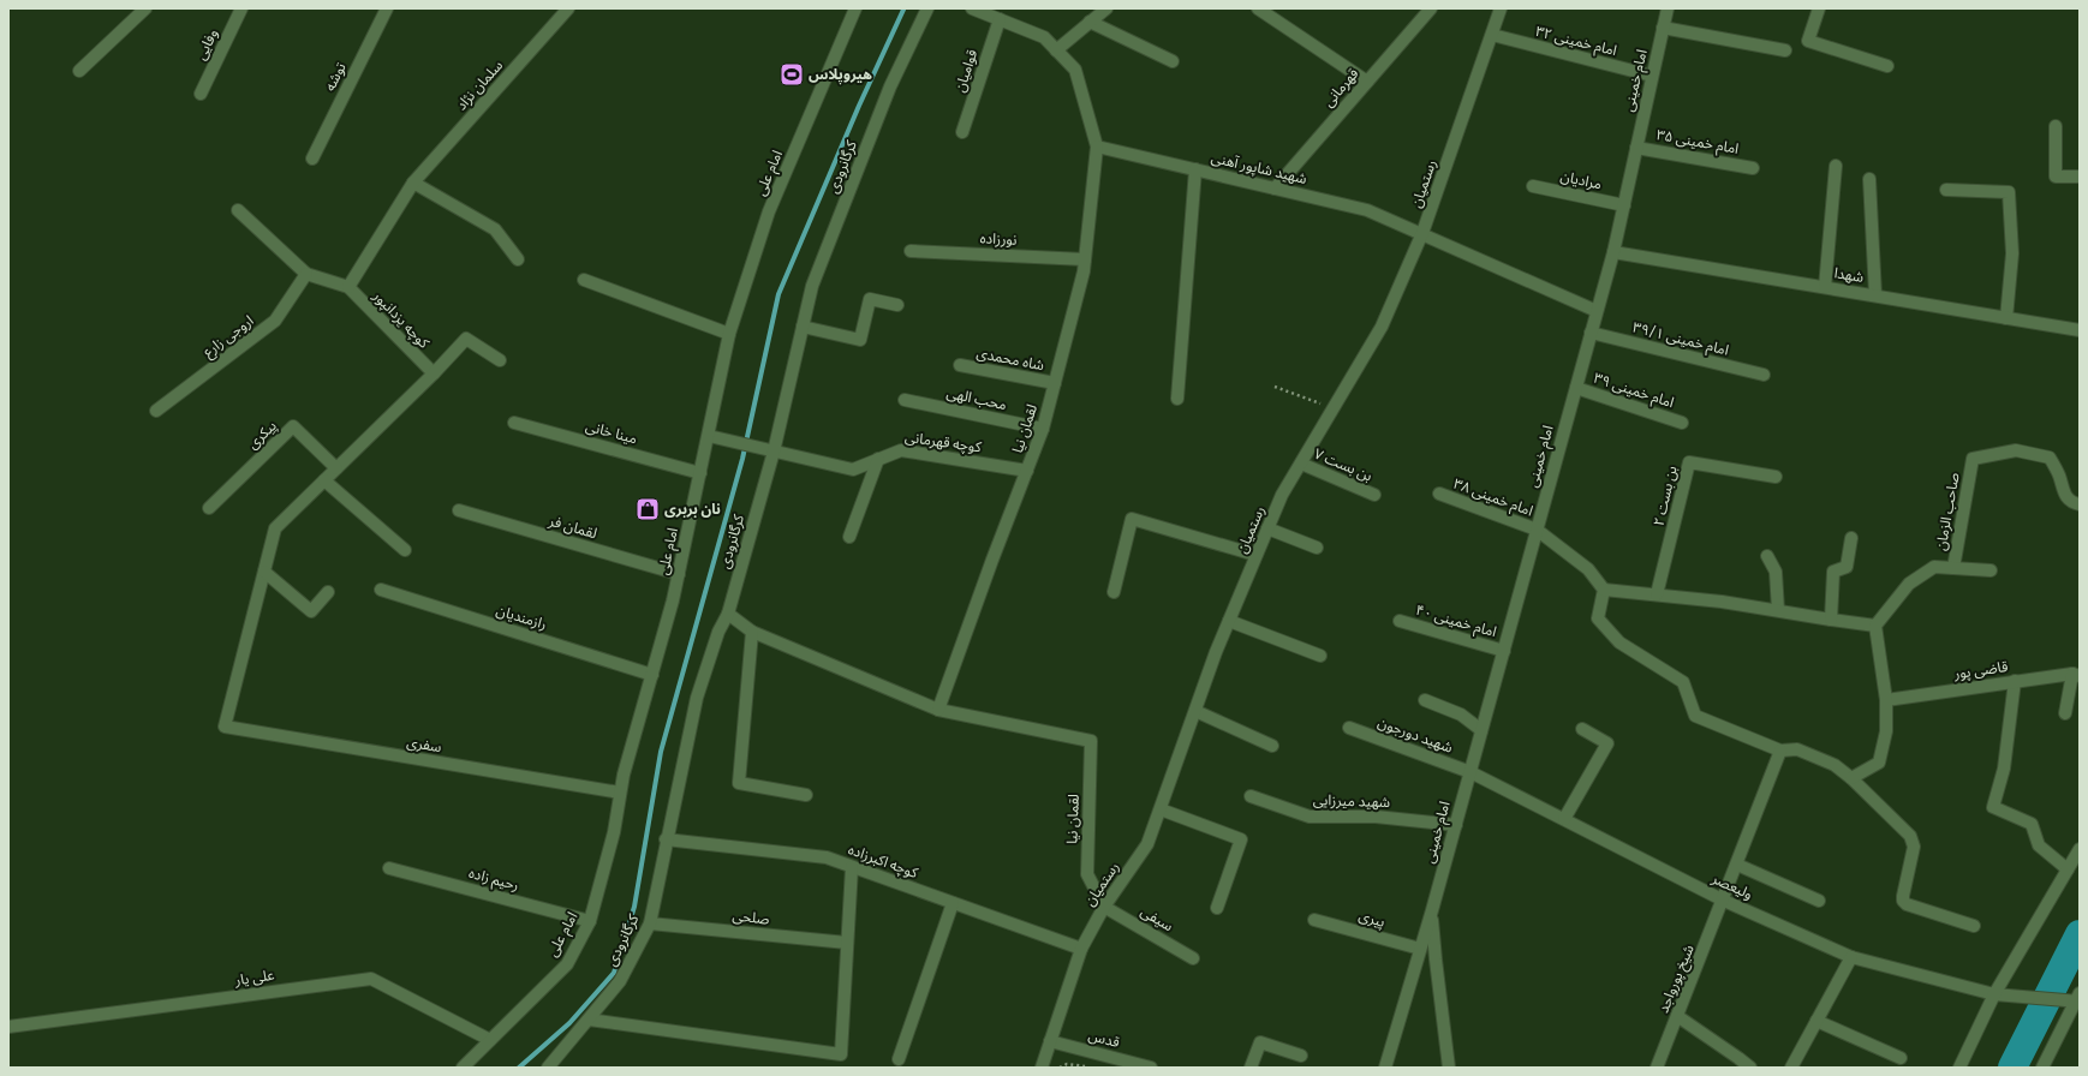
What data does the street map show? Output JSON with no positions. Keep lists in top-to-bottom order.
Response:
{
  "streets": {
    "street": [
      "امام خمینی ۳۲",
      "وفایی",
      "قوامیان",
      "توشه",
      "امام خمینی",
      "سلمان نژاد",
      "قهرمانی",
      "امام خمینی ۳۵",
      "کرگانرودی",
      "شهید شاپور آهنی",
      "امام علی",
      "مرادیان",
      "رستمیان",
      "نورزاده",
      "شهدا",
      "کوچه یزدانپور",
      "اروجی زارع",
      "امام خمینی ۳۹/۱",
      "شاه محمدی",
      "امام خمینی ۳۹",
      "محب الهی",
      "لقمان نیا",
      "مینا خانی",
      "پیکری",
      "کوچه قهرمانی",
      "بن بست ۷",
      "بن بست ۲",
      "امام خمینی ۳۸",
      "صاحب الزمان",
      "لقمان فر",
      "رازمندیان",
      "امام خمینی ۴۰",
      "قاضی پور",
      "شهید دورجون",
      "سفری",
      "شهید میرزایی",
      "کوچه اکبرزاده",
      "رحیم زاده",
      "ولیعصر",
      "صلحی",
      "سیفی",
      "پیری",
      "علی یار",
      "شیخ پورواجد",
      "قدس"
    ]
  },
  "crossings": [
    ["امام خمینی ۳۲", "امام خمینی"],
    ["امام خمینی ۳۲", "رستمیان"],
    ["امام خمینی", "امام خمینی ۳۵"],
    ["امام خمینی", "شهید شاپور آهنی"],
    ["امام خمینی", "مرادیان"],
    ["امام خمینی", "شهدا"],
    ["امام خمینی", "امام خمینی ۳۹/۱"],
    ["امام خمینی", "امام خمینی ۳۹"],
    ["امام خمینی", "امام خمینی ۳۸"],
    ["امام خمینی", "امام خمینی ۴۰"],
    ["امام خمینی", "شهید دورجون"],
    ["امام خمینی", "شهید میرزایی"],
    ["امام خمینی", "ولیعصر"],
    ["امام خمینی", "پیری"],
    ["سلمان نژاد", "کوچه یزدانپور"],
    ["قهرمانی", "شهید شاپور آهنی"],
    ["کرگانرودی", "لقمان نیا"],
    ["کرگانرودی", "کوچه قهرمانی"],
    ["کرگانرودی", "کوچه اکبرزاده"],
    ["کرگانرودی", "صلحی"],
    ["شهید شاپور آهنی", "رستمیان"],
    ["شهید شاپور آهنی", "لقمان نیا"],
    ["امام علی", "مینا خانی"],
    ["امام علی", "کوچه قهرمانی"],
    ["امام علی", "لقمان فر"],
    ["امام علی", "رازمندیان"],
    ["امام علی", "سفری"],
    ["امام علی", "رحیم زاده"],
    ["امام علی", "علی یار"],
    ["رستمیان", "لقمان نیا"],
    ["رستمیان", "بن بست ۷"],
    ["رستمیان", "کوچه اکبرزاده"],
    ["رستمیان", "سیفی"],
    ["رستمیان", "قدس"],
    ["نورزاده", "لقمان نیا"],
    ["شاه محمدی", "لقمان نیا"],
    ["محب الهی", "لقمان نیا"],
    ["لقمان نیا", "کوچه قهرمانی"],
    ["لقمان نیا", "سیفی"],
    ["شهید دورجون", "ولیعصر"],
    ["ولیعصر", "شیخ پورواجد"]
  ],
  "places": {
    "sports": ["هیروپلاس"],
    "shop": ["نان بربری"]
  }
}
